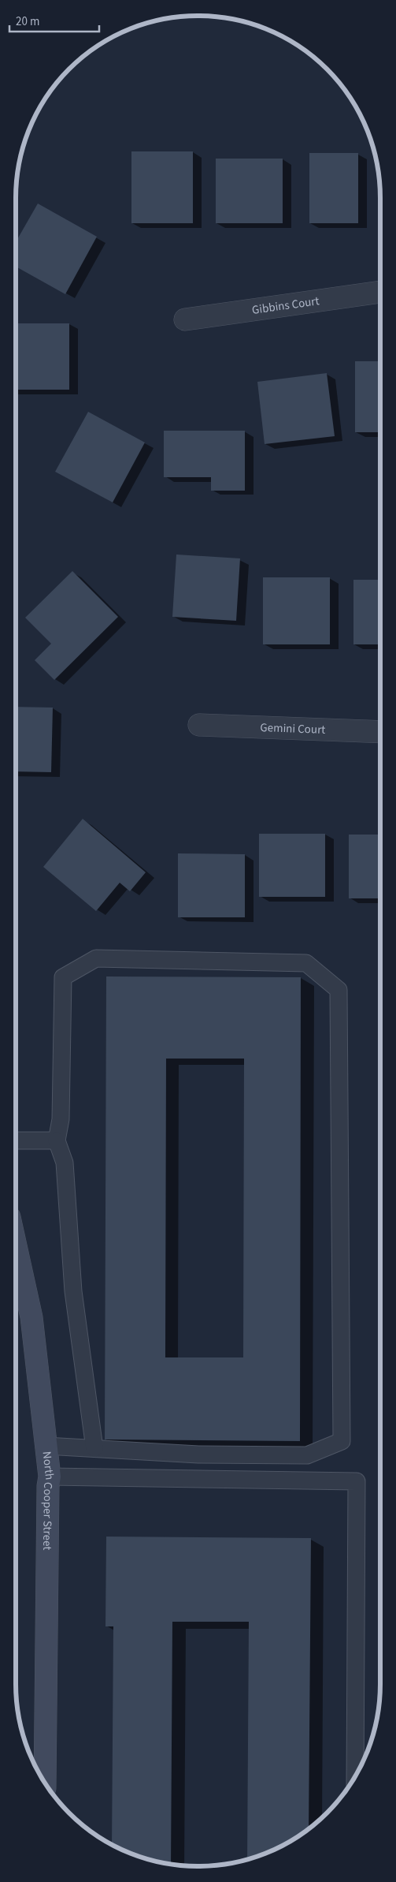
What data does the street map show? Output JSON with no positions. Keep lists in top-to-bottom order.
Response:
{
  "streets": {
    "main road": ["North Cooper Street"],
    "street": ["Gibbins Court", "Gemini Court"]
  },
  "scale_bar": "20 m"
}
